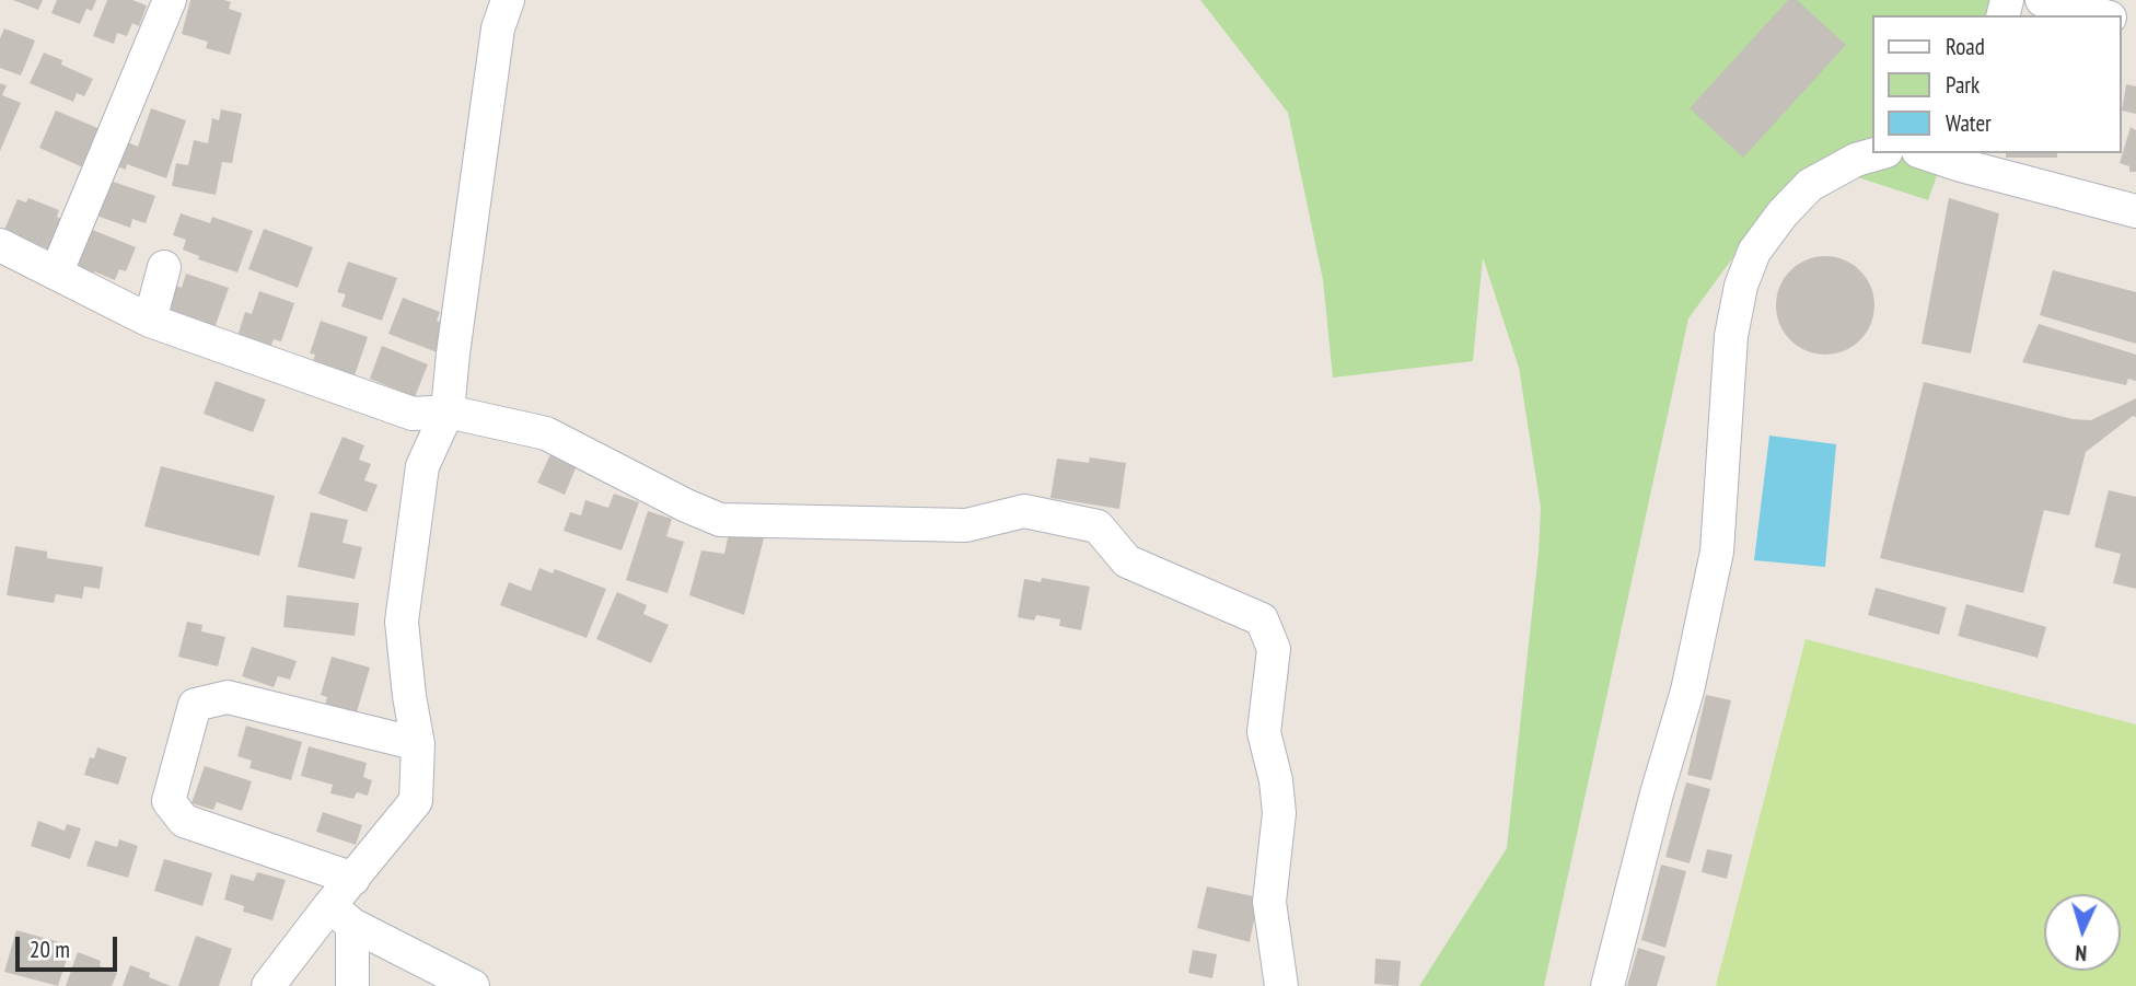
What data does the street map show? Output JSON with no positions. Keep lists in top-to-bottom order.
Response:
{
  "legend": ["Road", "Park", "Water"],
  "scale_bar": "20 m",
  "north": "bottom"
}
